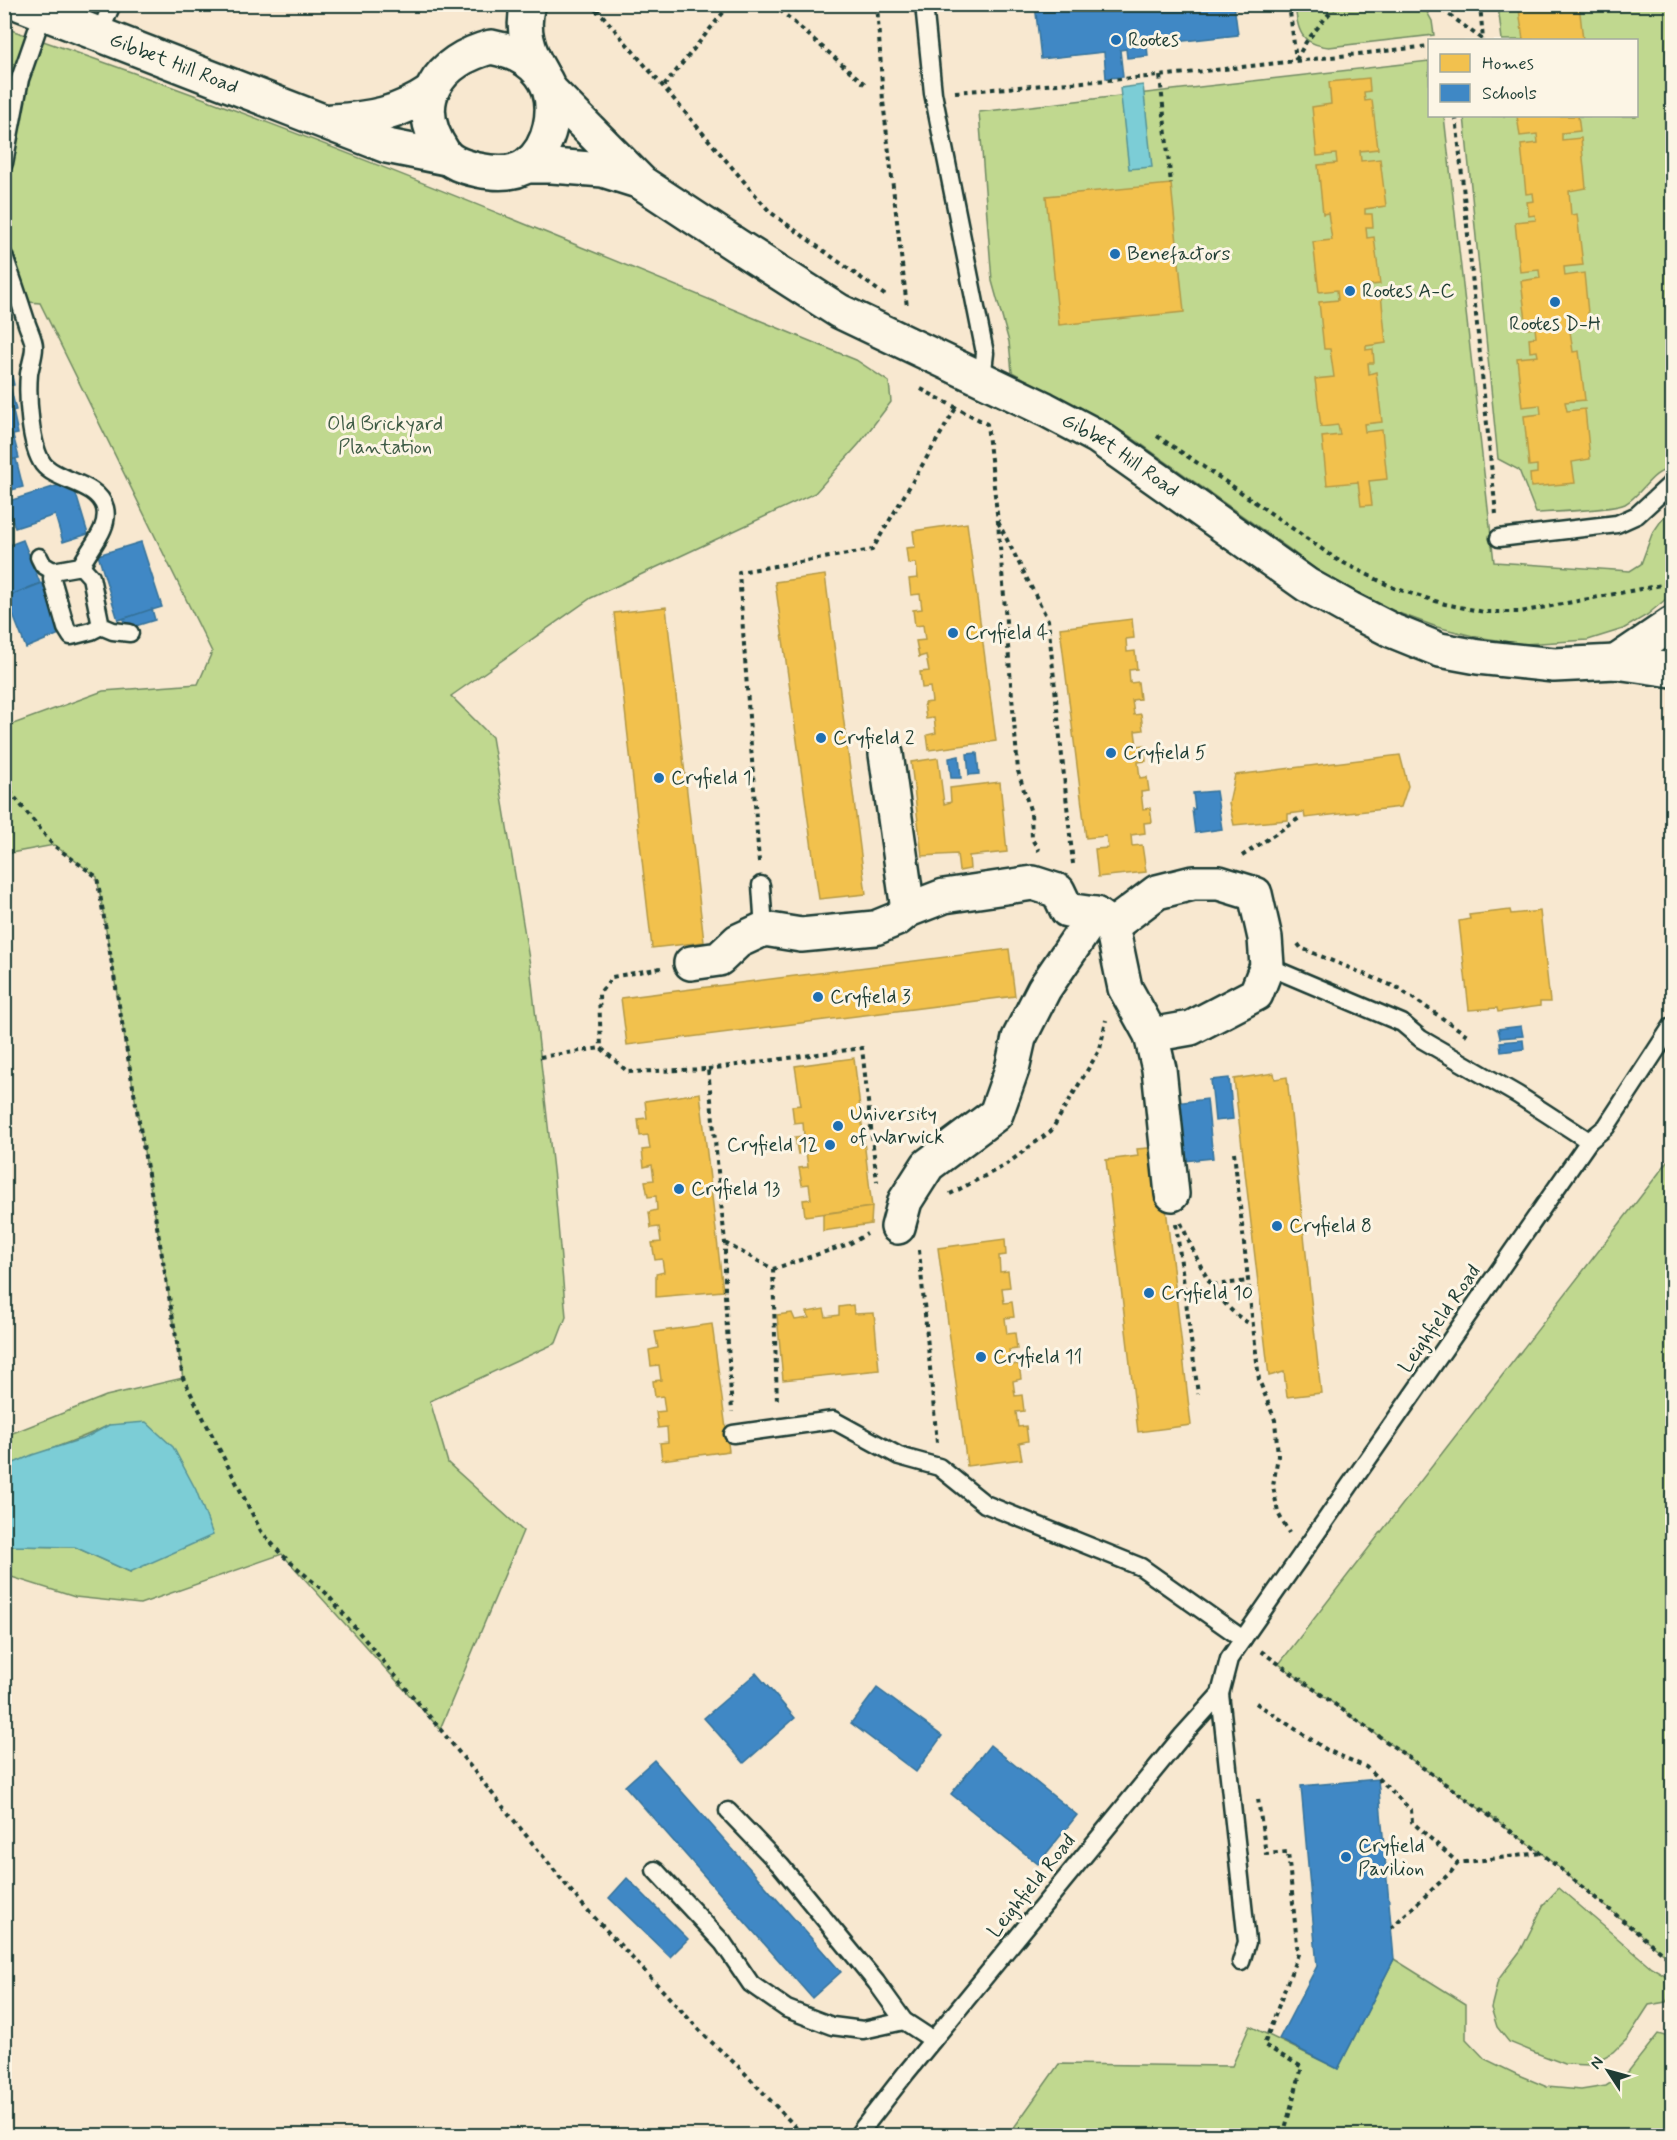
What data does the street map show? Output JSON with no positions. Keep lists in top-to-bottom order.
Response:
{
  "streets": {
    "street": ["Gibbet Hill Road"],
    "lane": ["Leighfield Road"]
  },
  "parks": ["Old Brickyard Plantation"],
  "places": [
    "Rootes",
    "Benefactors",
    "Rootes A-C",
    "Rootes D-H",
    "Cryfield 4",
    "Cryfield 2",
    "Cryfield 5",
    "Cryfield 1",
    "Cryfield 3",
    "University of Warwick",
    "Cryfield 12",
    "Cryfield 13",
    "Cryfield 8",
    "Cryfield 10",
    "Cryfield 11",
    "Cryfield Pavilion"
  ],
  "legend": ["Homes", "Schools"],
  "north": "top left"
}
